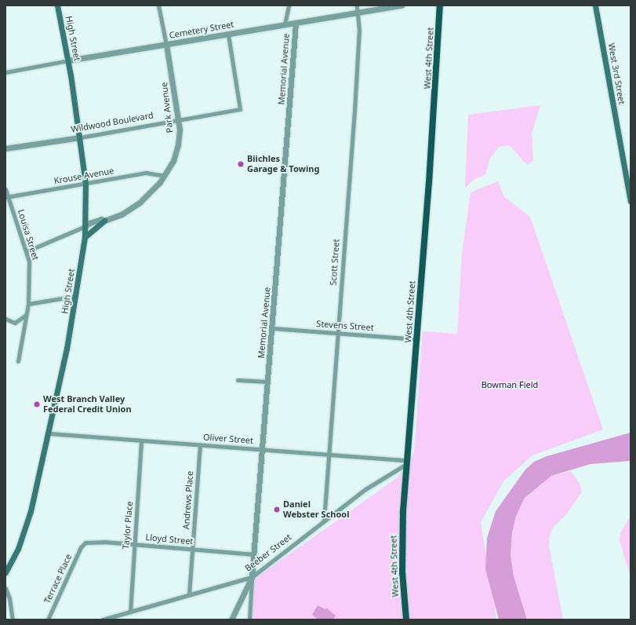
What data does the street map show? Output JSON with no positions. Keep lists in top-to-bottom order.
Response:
{
  "streets": {
    "main road": ["High Street", "West 4th Street", "West 3rd Street"],
    "street": [
      "Cemetery Street",
      "Memorial Avenue",
      "Park Avenue",
      "Wildwood Boulevard",
      "Krouse Avenue",
      "Louisa Street",
      "Scott Street",
      "Stevens Street",
      "Oliver Street",
      "Andrews Place",
      "Taylor Place",
      "Lloyd Street",
      "Beeber Street",
      "Terrace Place"
    ]
  },
  "crossings": [
    ["Cemetery Street", "High Street"],
    ["Cemetery Street", "Memorial Avenue"],
    ["Cemetery Street", "Park Avenue"],
    ["Cemetery Street", "Wildwood Boulevard"],
    ["Cemetery Street", "Scott Street"],
    ["High Street", "Park Avenue"],
    ["High Street", "Wildwood Boulevard"],
    ["High Street", "Krouse Avenue"],
    ["High Street", "Oliver Street"],
    ["West 4th Street", "Stevens Street"],
    ["West 4th Street", "Oliver Street"],
    ["West 4th Street", "Beeber Street"],
    ["Memorial Avenue", "Stevens Street"],
    ["Memorial Avenue", "Oliver Street"],
    ["Memorial Avenue", "Lloyd Street"],
    ["Memorial Avenue", "Beeber Street"],
    ["Park Avenue", "Wildwood Boulevard"],
    ["Park Avenue", "Krouse Avenue"],
    ["Park Avenue", "Louisa Street"],
    ["Krouse Avenue", "Louisa Street"],
    ["Scott Street", "Stevens Street"],
    ["Scott Street", "Oliver Street"],
    ["Scott Street", "Beeber Street"],
    ["Oliver Street", "Andrews Place"],
    ["Oliver Street", "Taylor Place"],
    ["Oliver Street", "Beeber Street"],
    ["Andrews Place", "Lloyd Street"],
    ["Andrews Place", "Beeber Street"],
    ["Taylor Place", "Lloyd Street"],
    ["Taylor Place", "Beeber Street"],
    ["Lloyd Street", "Terrace Place"]
  ],
  "parks": ["Bowman Field"],
  "places": ["Biichles Garage & Towing", "West Branch Valley Federal Credit Union", "Daniel Webster School"]
}
